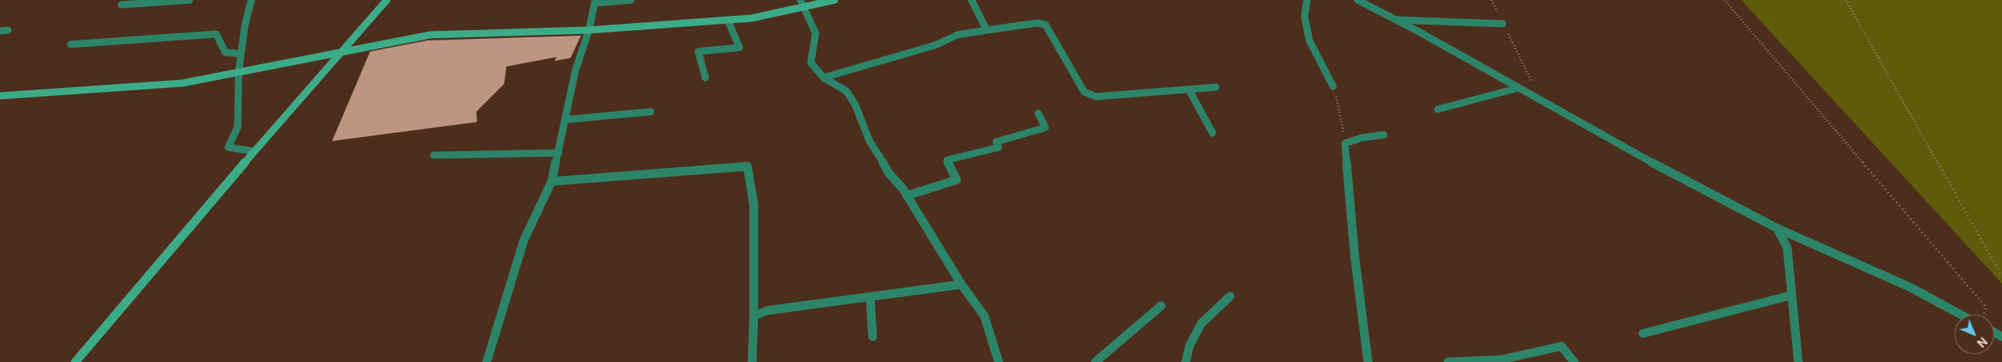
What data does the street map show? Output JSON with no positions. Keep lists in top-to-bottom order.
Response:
{
  "north": "bottom right"
}
